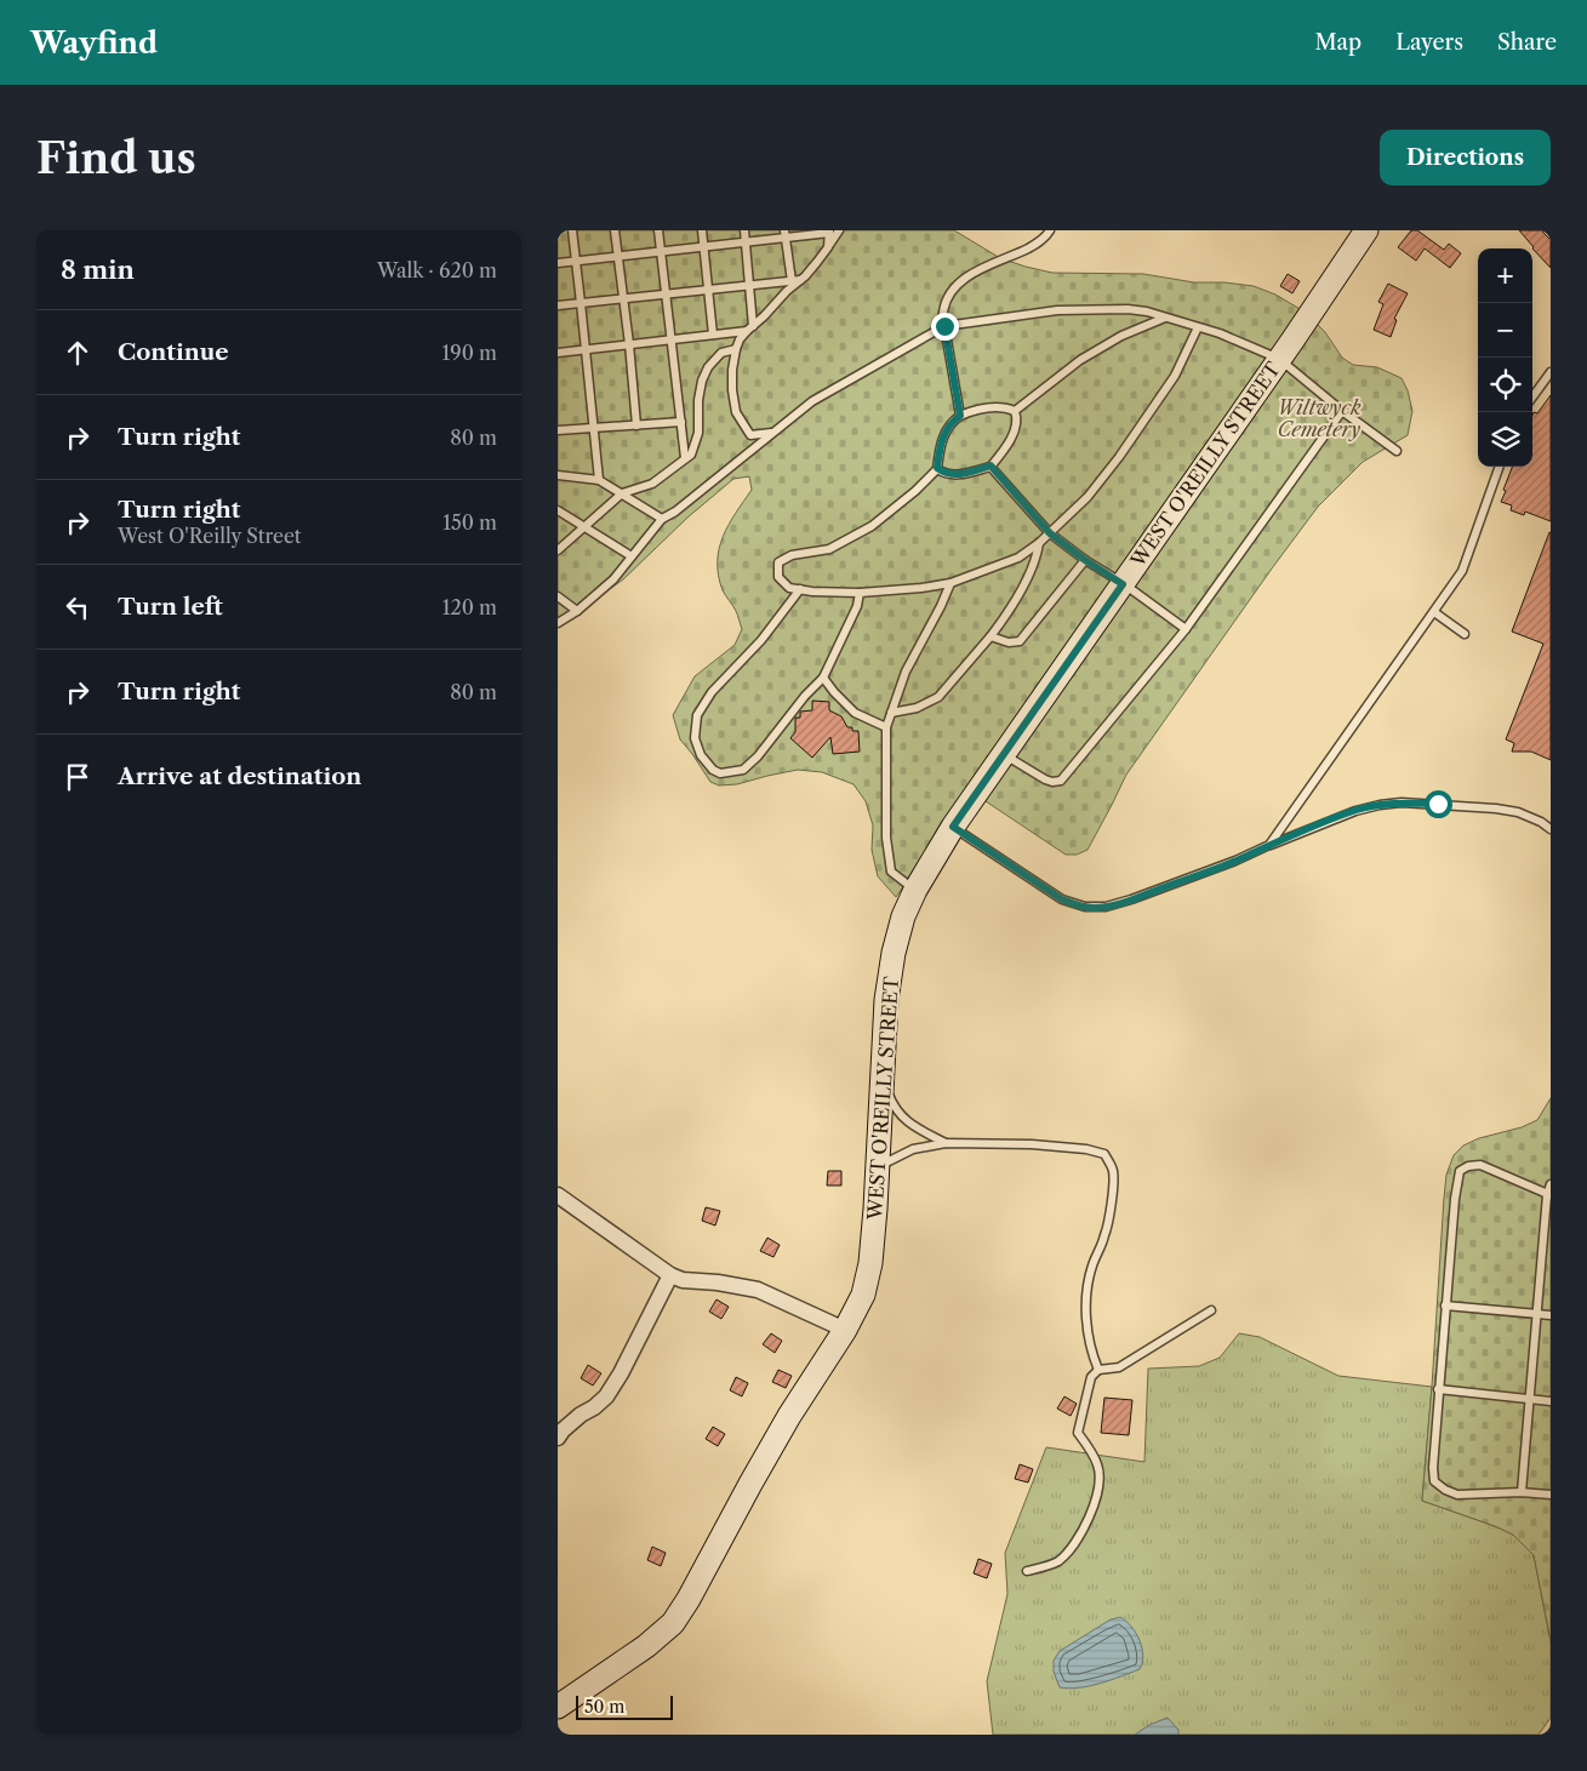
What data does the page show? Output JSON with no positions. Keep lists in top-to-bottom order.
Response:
{
  "streets": {
    "street": ["WEST O'REILLY STREET"]
  },
  "parks": ["Wiltwyck Cemetery"],
  "scale_bar": "50 m",
  "page": {
    "header": "Wayfind",
    "nav": ["Map", "Layers", "Share"],
    "buttons": "Directions",
    "title": "Find us",
    "heading": ["8 min", "Walk · 620 m"],
    "map_buttons": ["+", "−"],
    "list": [
      ["Continue", "190 m"],
      ["Turn right", "80 m"],
      ["Turn right", "West O'Reilly Street", "150 m"],
      ["Turn left", "120 m"],
      ["Turn right", "80 m"],
      "Arrive at destination"
    ],
    "scale": "50 m"
  }
}
